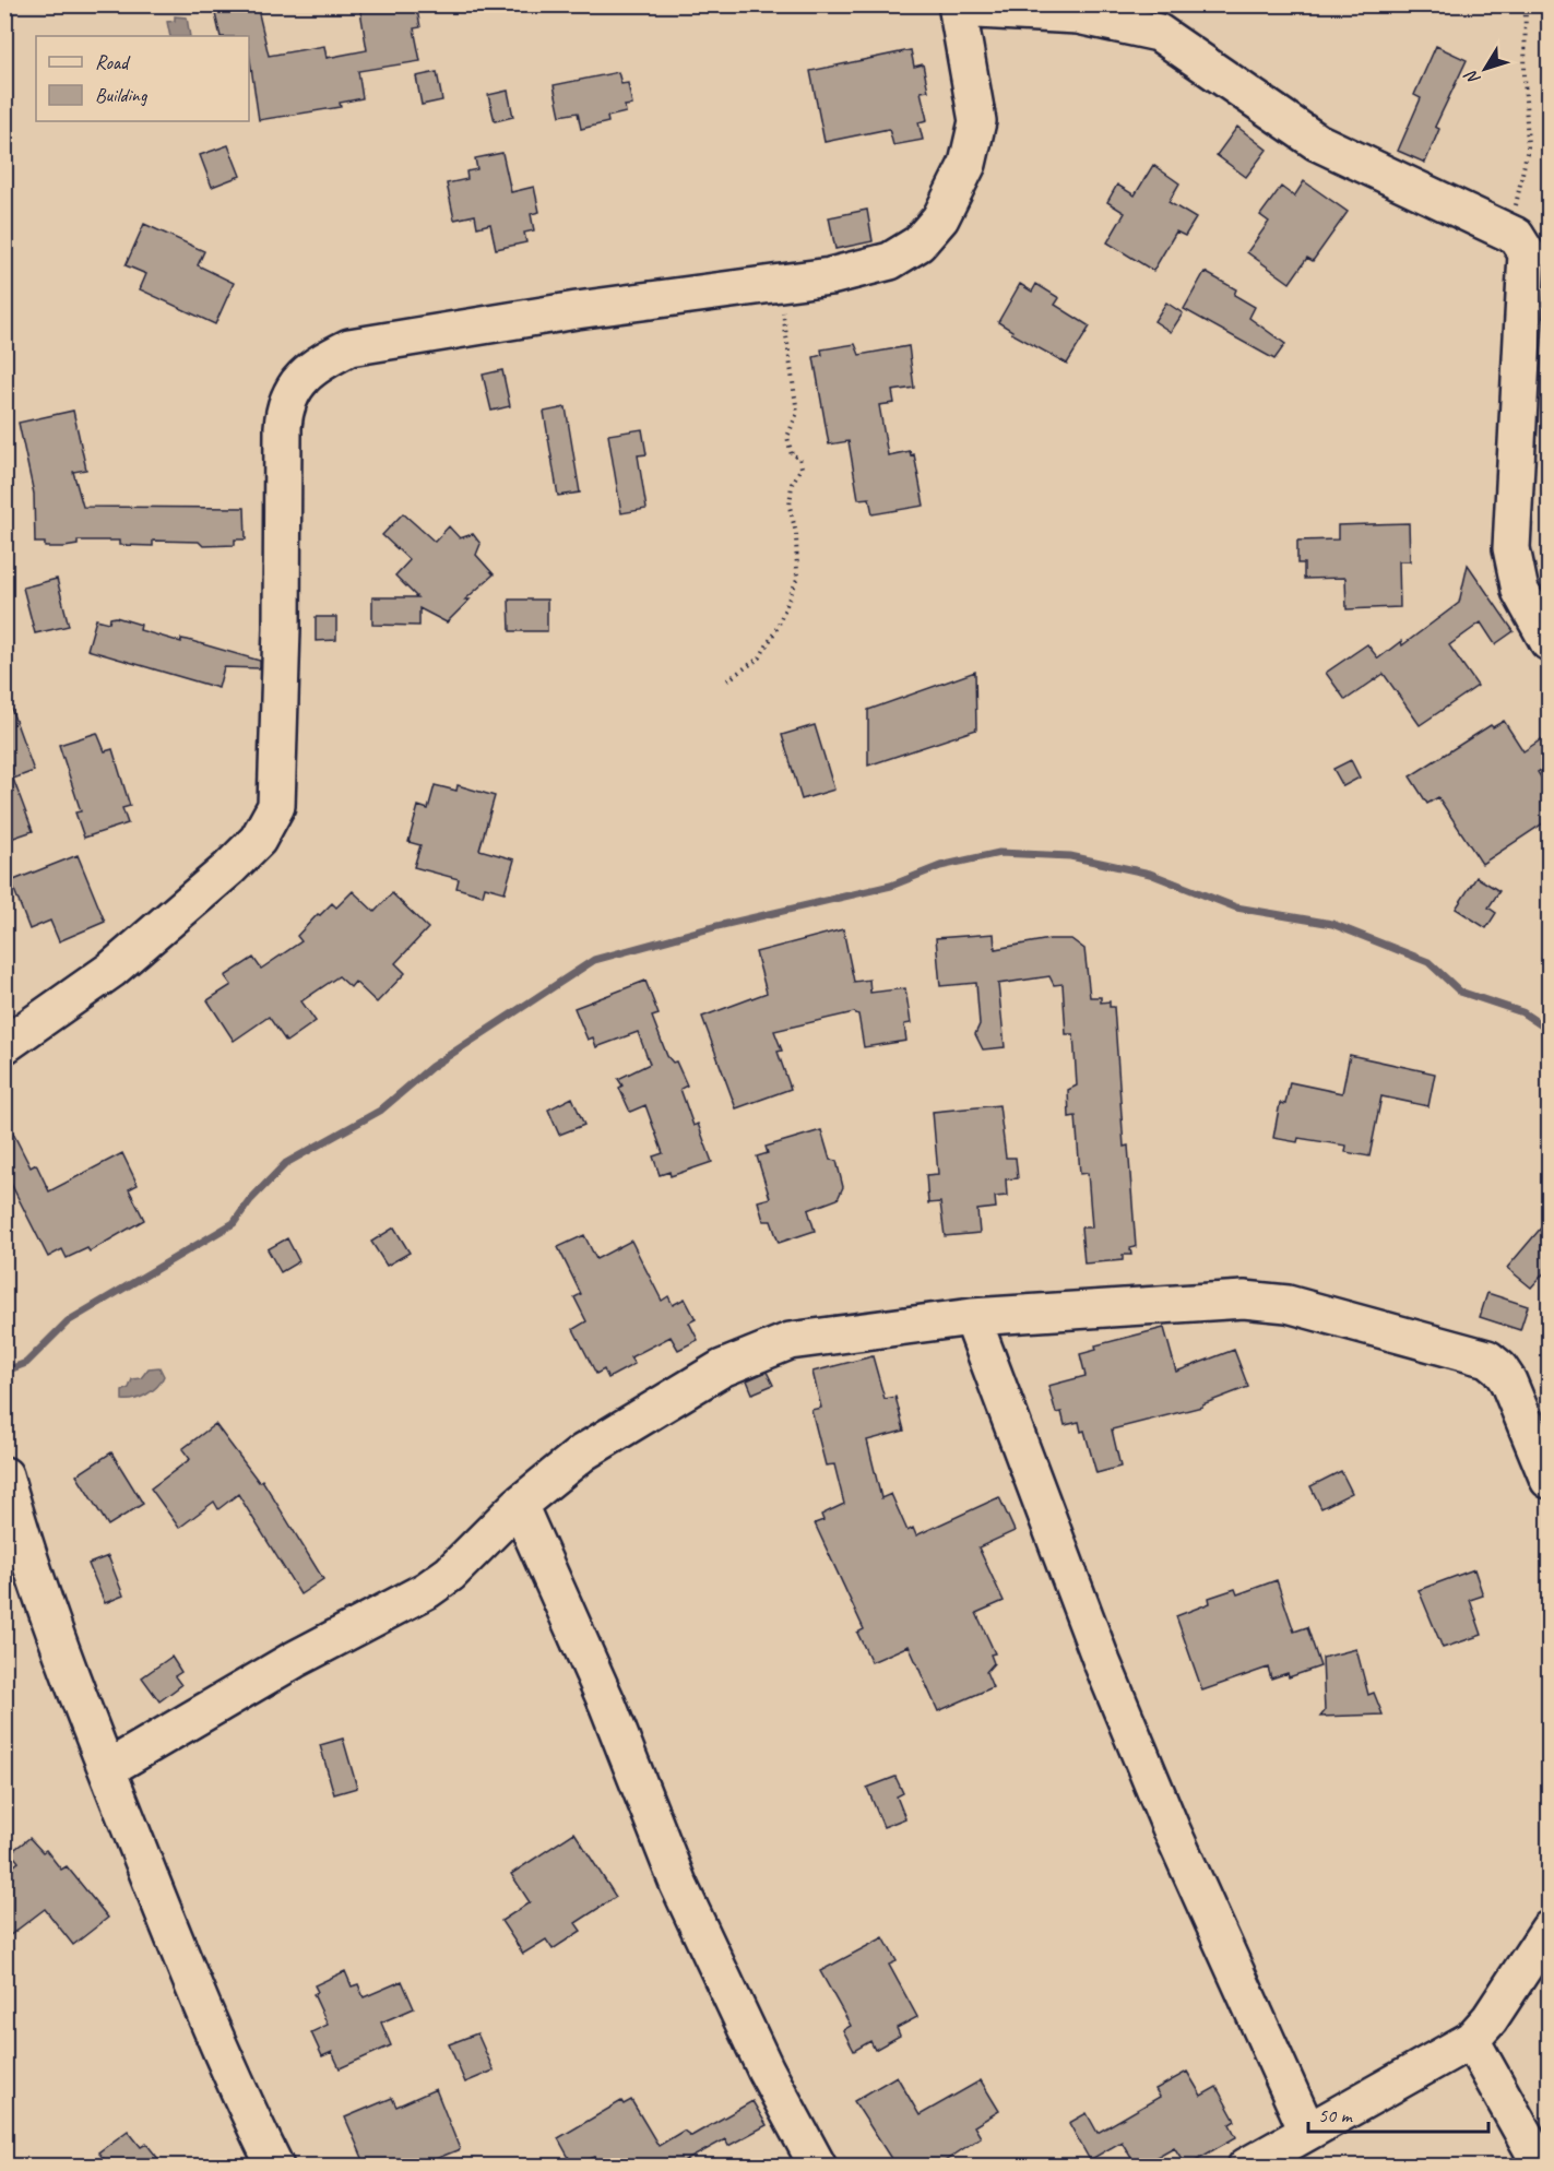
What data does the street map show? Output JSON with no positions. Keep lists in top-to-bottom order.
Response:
{
  "legend": ["Road", "Building"],
  "scale_bar": "50 m",
  "north": "bottom left"
}
